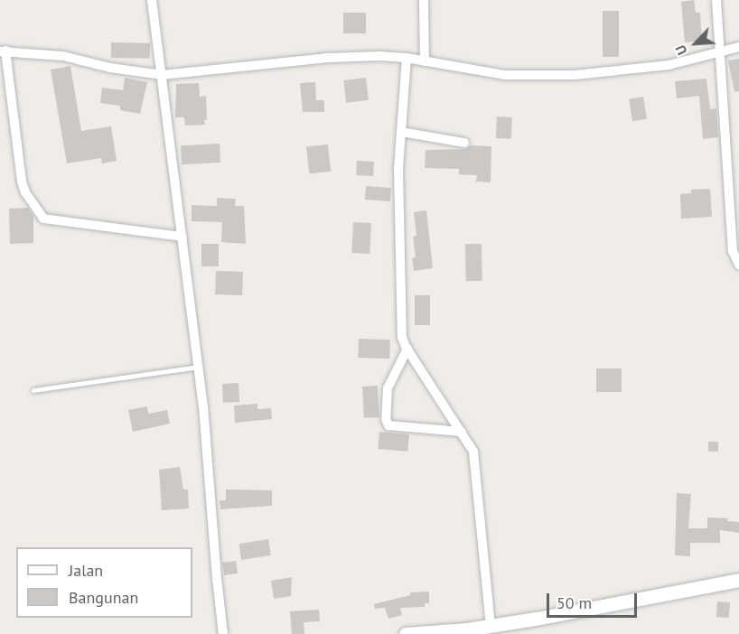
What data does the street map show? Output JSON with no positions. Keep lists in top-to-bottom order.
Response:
{
  "legend": ["Jalan", "Bangunan"],
  "scale_bar": "50 m",
  "north": "bottom left"
}
